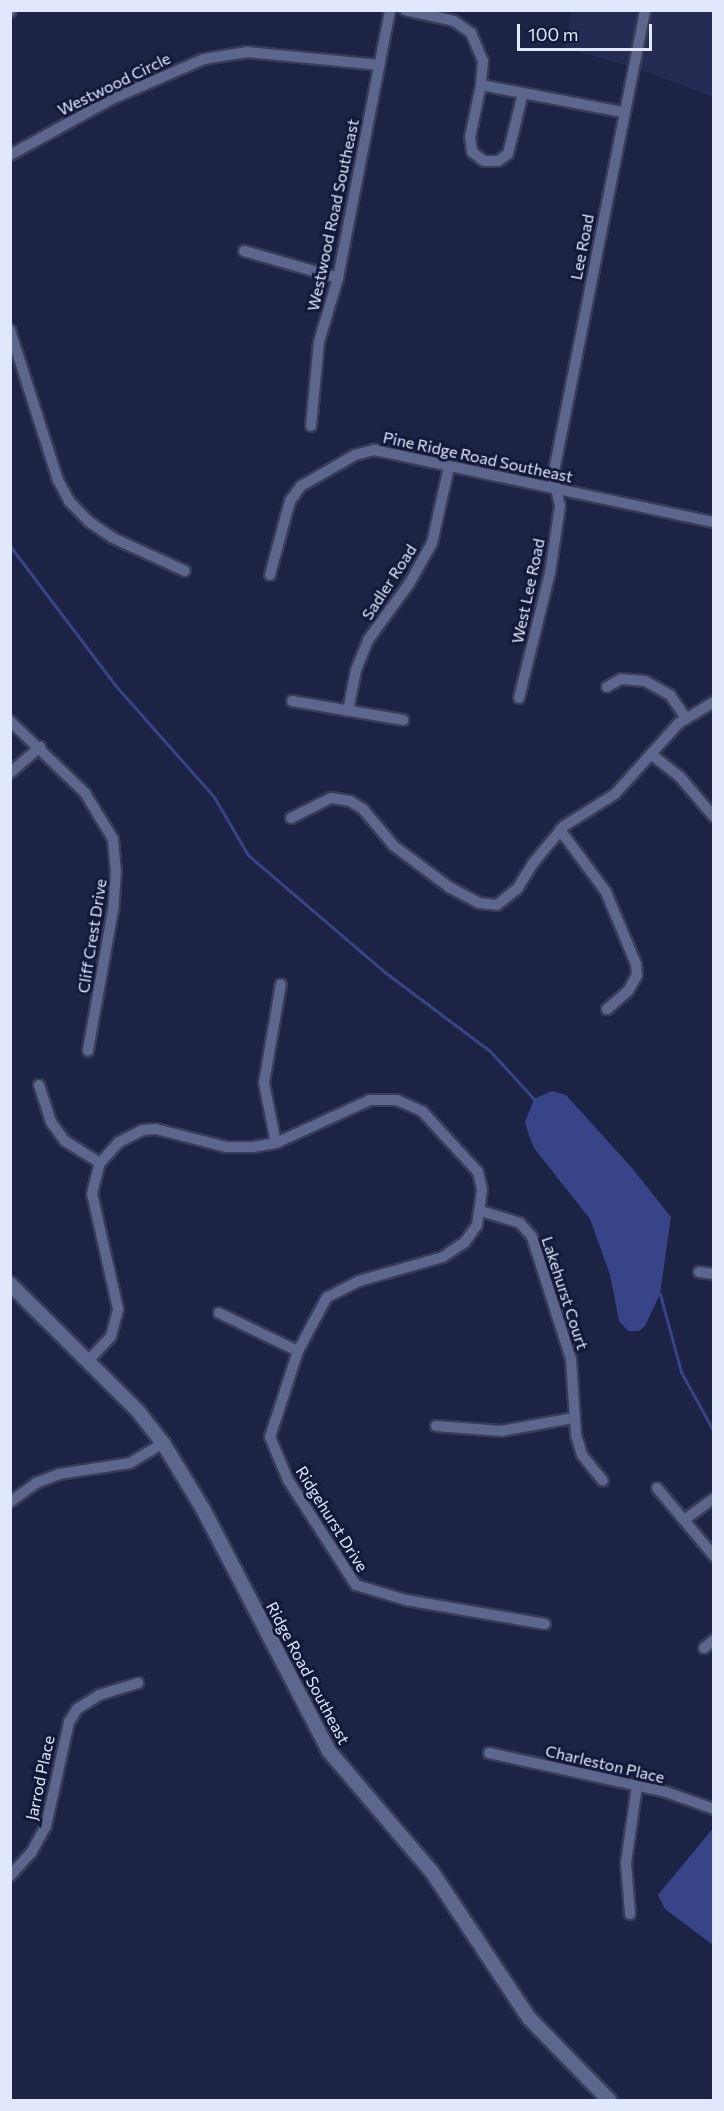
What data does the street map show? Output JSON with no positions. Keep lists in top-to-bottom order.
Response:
{
  "streets": {
    "street": [
      "Westwood Circle",
      "Westwood Road Southeast",
      "Lee Road",
      "Pine Ridge Road Southeast",
      "Sadler Road",
      "West Lee Road",
      "Cliff Crest Drive",
      "Lakehurst Court",
      "Ridgehurst Drive",
      "Ridge Road Southeast",
      "Charleston Place",
      "Jarrod Place"
    ]
  },
  "crossings": [
    ["Westwood Circle", "Westwood Road Southeast"],
    ["Lee Road", "Pine Ridge Road Southeast"],
    ["Lee Road", "West Lee Road"],
    ["Pine Ridge Road Southeast", "Sadler Road"],
    ["Pine Ridge Road Southeast", "West Lee Road"],
    ["Lakehurst Court", "Ridgehurst Drive"]
  ],
  "scale_bar": "100 m"
}
